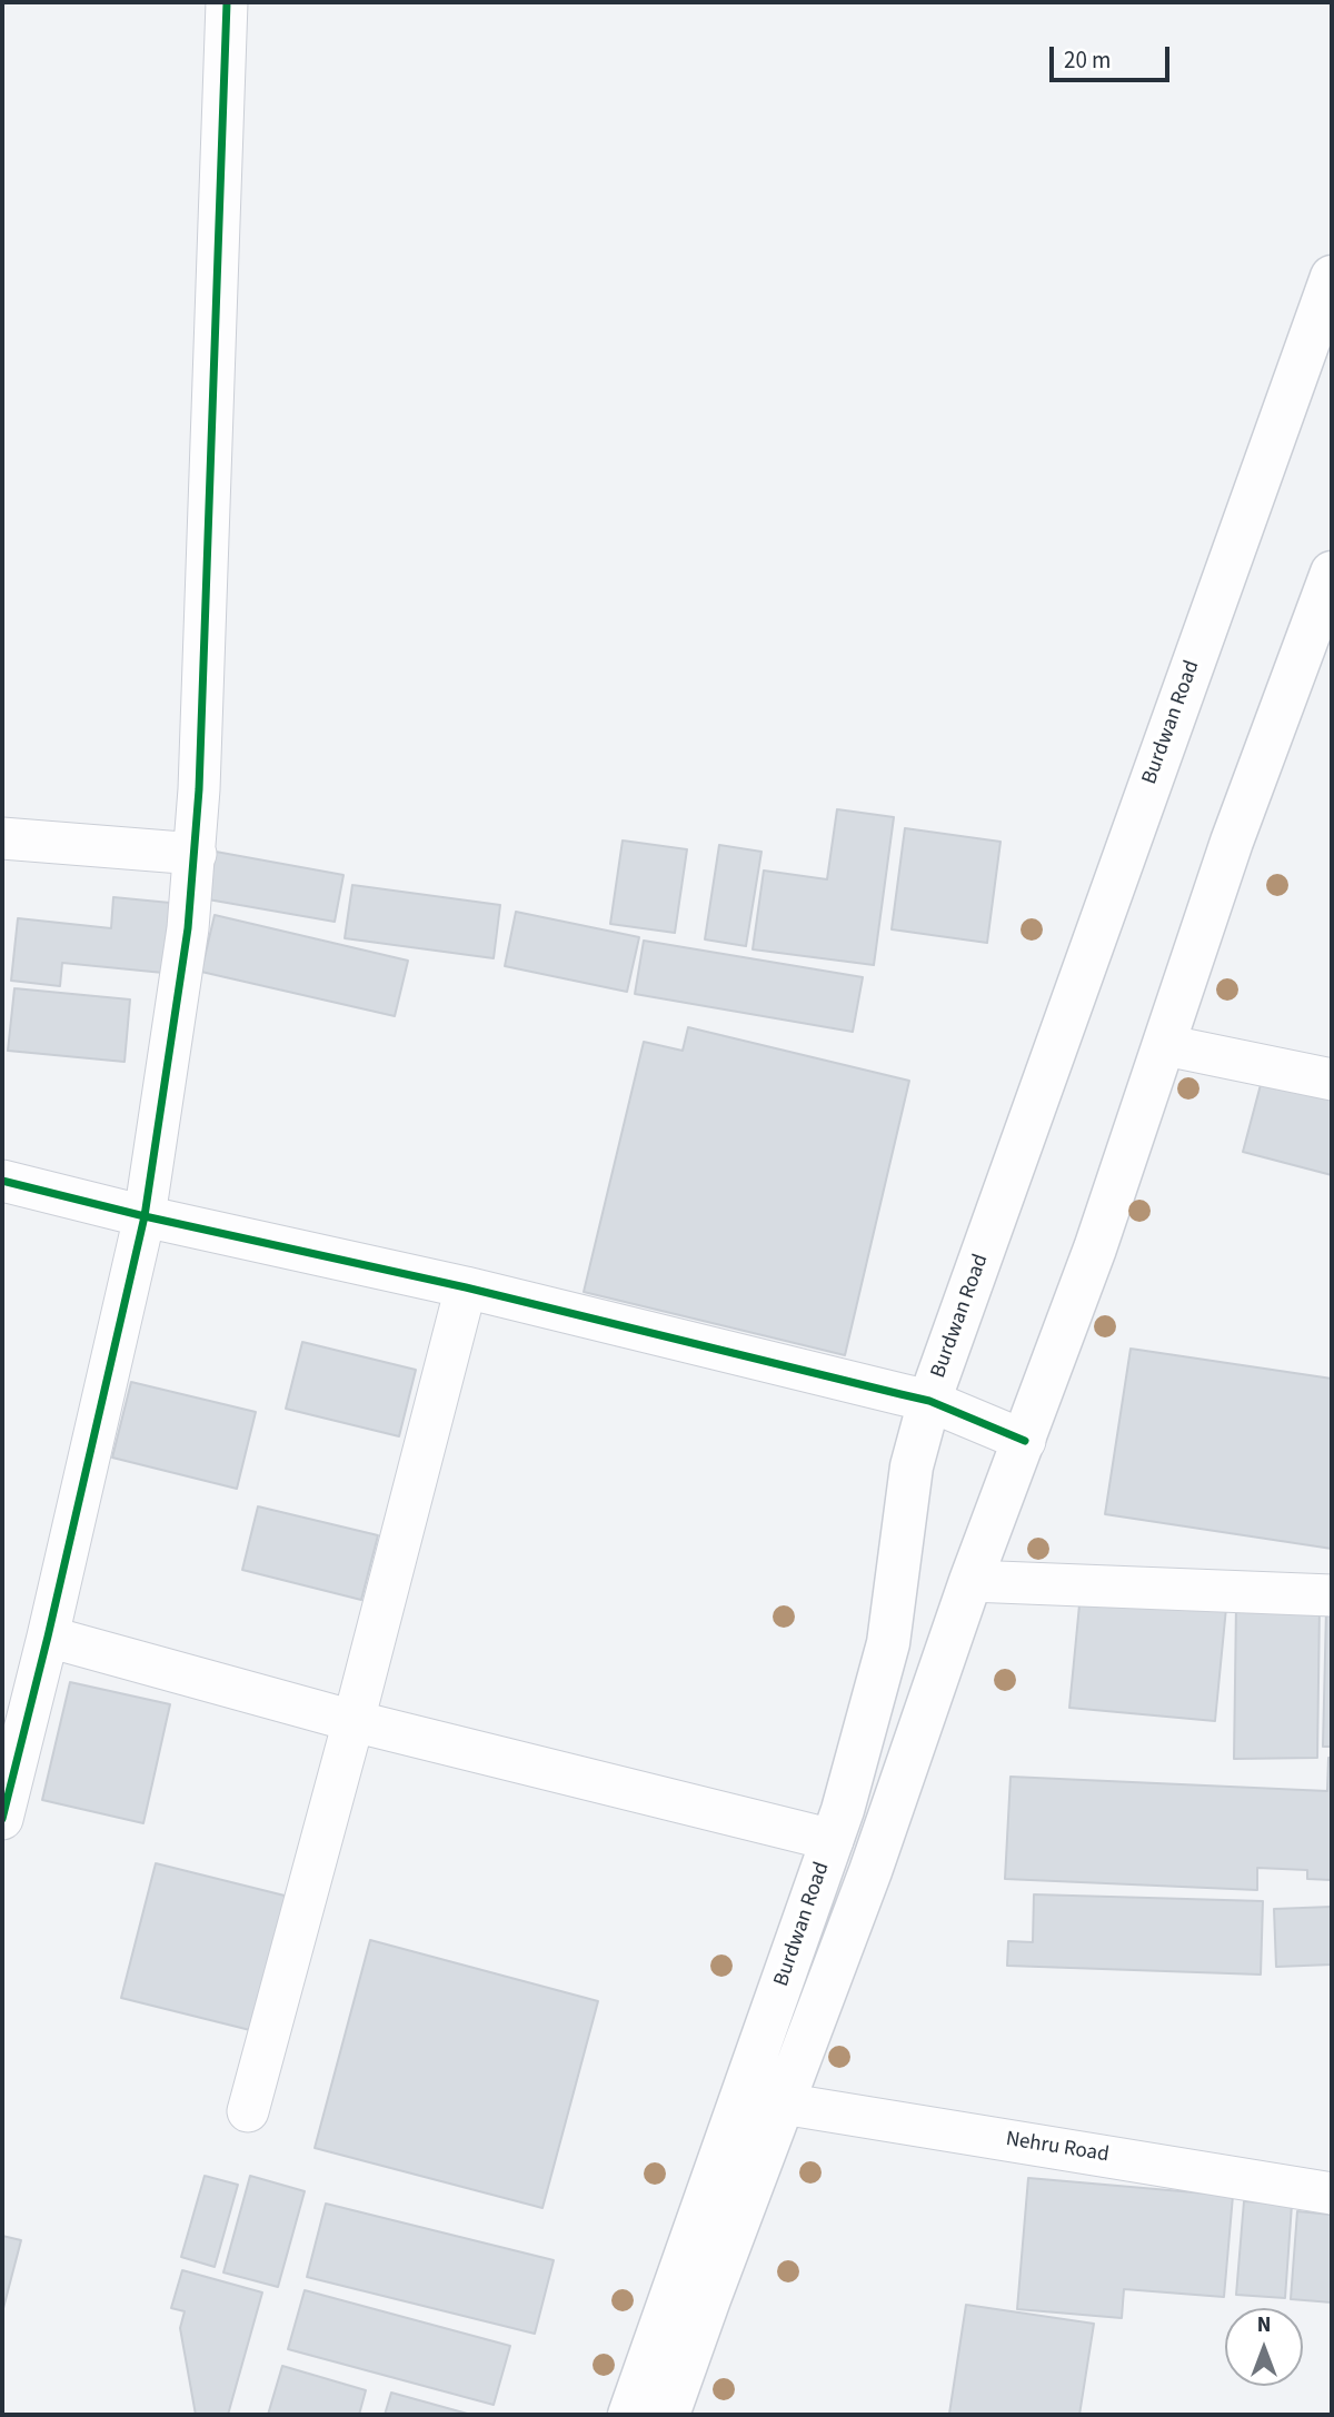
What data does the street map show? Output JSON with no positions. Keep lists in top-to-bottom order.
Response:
{
  "streets": {
    "main road": ["Burdwan Road"],
    "street": ["Nehru Road"]
  },
  "crossings": [
    ["Burdwan Road", "Nehru Road"]
  ],
  "scale_bar": "20 m",
  "north": "top"
}
